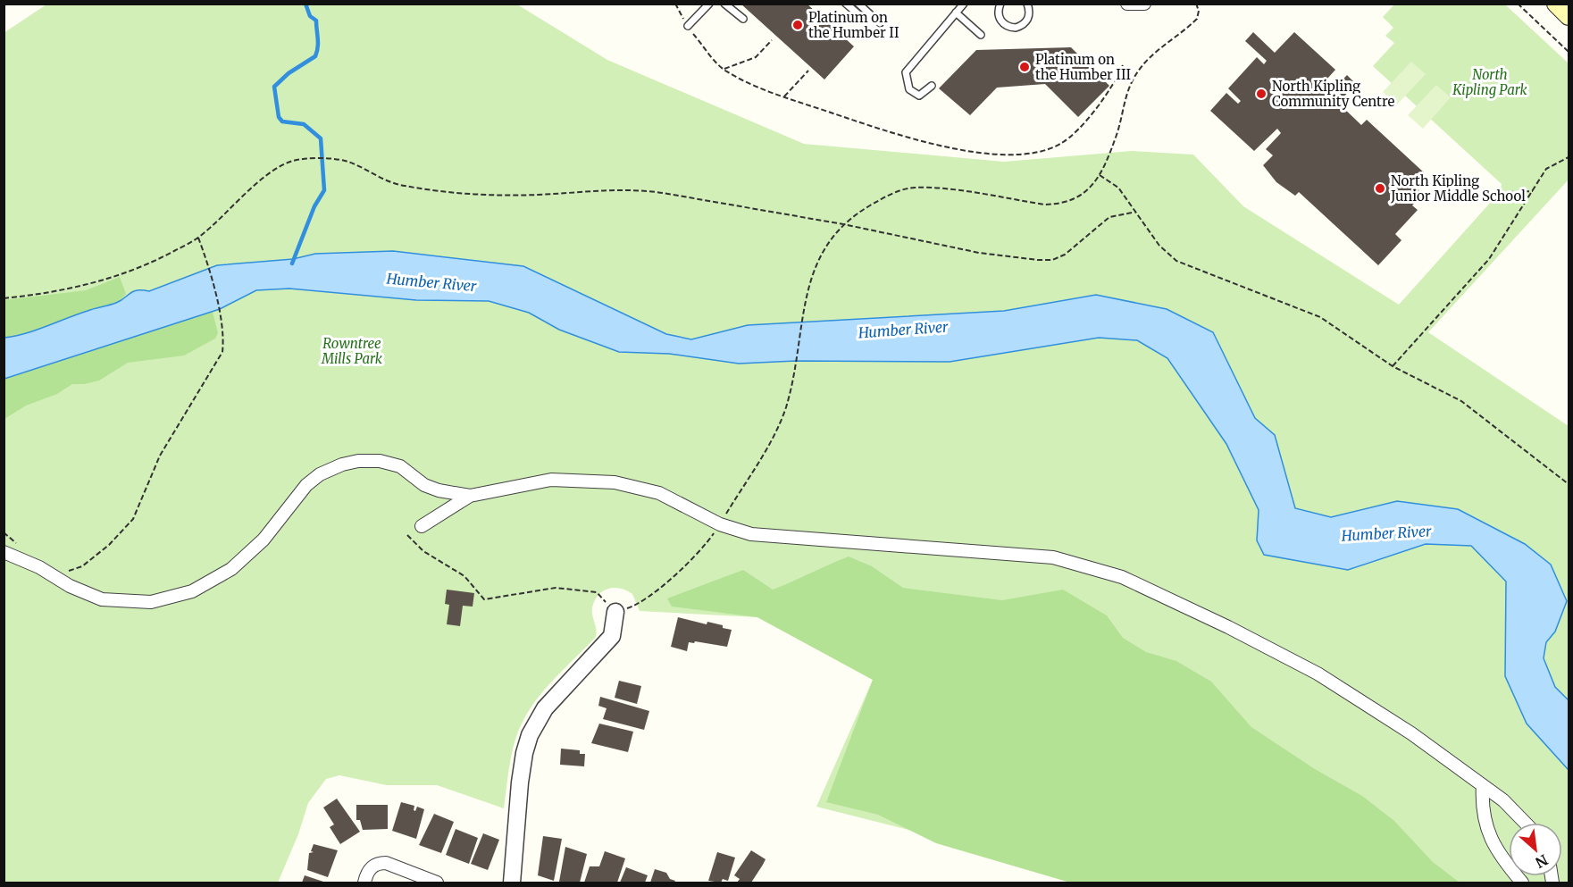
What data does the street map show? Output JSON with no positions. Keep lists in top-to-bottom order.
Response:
{
  "water": ["Humber River"],
  "parks": ["North Kipling Park", "Rowntree Mills Park"],
  "places": [
    "Platinum on the Humber II",
    "Platinum on the Humber III",
    "North Kipling Community Centre",
    "North Kipling Junior Middle School"
  ],
  "north": "bottom right"
}
